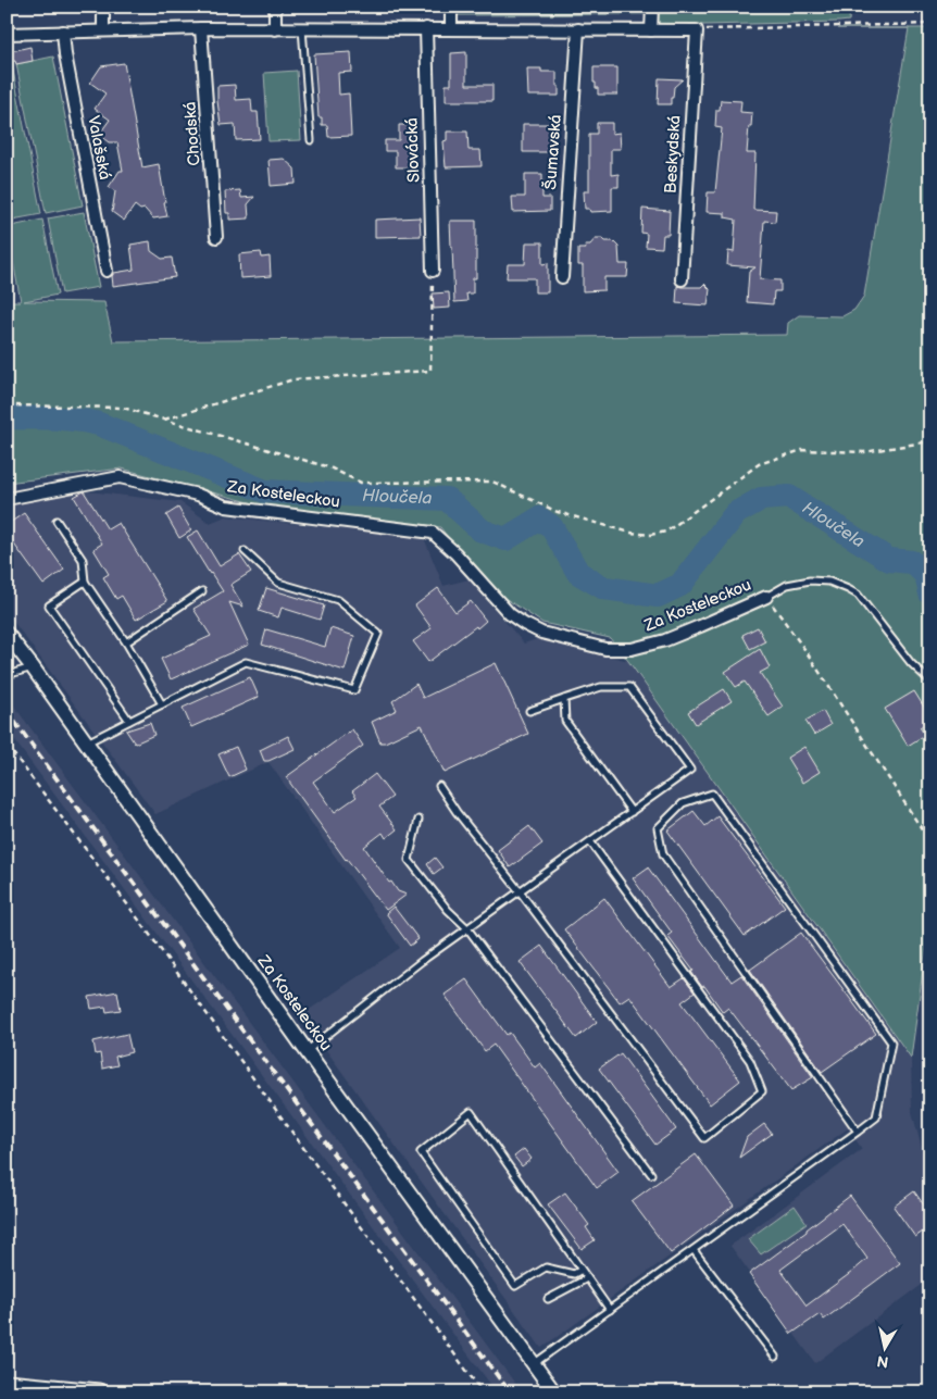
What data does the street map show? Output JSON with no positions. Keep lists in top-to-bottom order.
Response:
{
  "streets": {
    "street": [
      "Chodská",
      "Valašská",
      "Slovácká",
      "Šumavská",
      "Beskydská",
      "Za Kosteleckou"
    ]
  },
  "water": ["Hloučela"],
  "north": "bottom"
}
